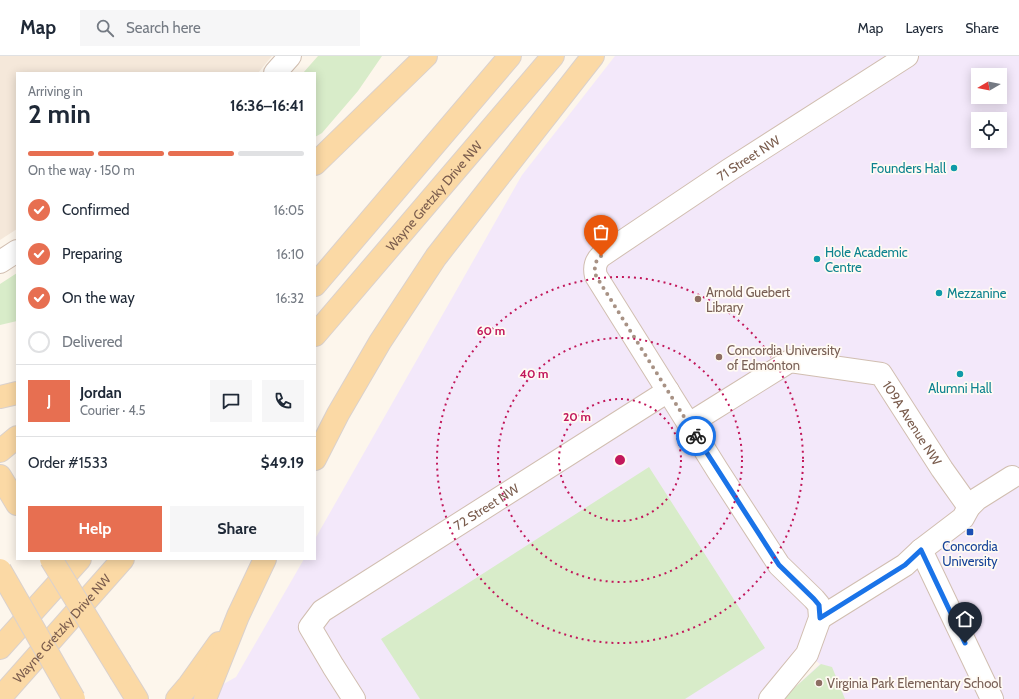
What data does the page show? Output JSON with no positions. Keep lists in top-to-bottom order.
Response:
{
  "streets": {
    "main road": ["Wayne Gretzky Drive NW"],
    "street": ["71 Street NW", "109A Avenue NW", "72 Street NW"]
  },
  "crossings": [
    ["71 Street NW", "72 Street NW"]
  ],
  "places": {
    "other": [
      "Founders Hall",
      "Hole Academic Centre",
      "Mezzanine",
      "Arnold Guebert Library",
      "Concordia University of Edmonton",
      "Alumni Hall",
      "Virginia Park Elementary School"
    ],
    "transit": ["Concordia University"]
  },
  "north": "left",
  "page": {
    "header": "Map",
    "search": "Search here",
    "nav": ["Map", "Layers", "Share"],
    "heading": ["2 min", "Arriving in", "16:36–16:41"],
    "panel": [
      "Jordan",
      "Courier · 4.5",
      "Order #1533",
      "$49.19"
    ],
    "bar": "On the way · 150 m",
    "list": [
      ["Confirmed", "16:05"],
      ["Preparing", "16:10"],
      ["On the way", "16:32"],
      "Delivered"
    ],
    "round": "J",
    "buttons": ["Help", "Share"]
  },
  "rings": ["60 m", "40 m", "20 m"]
}
